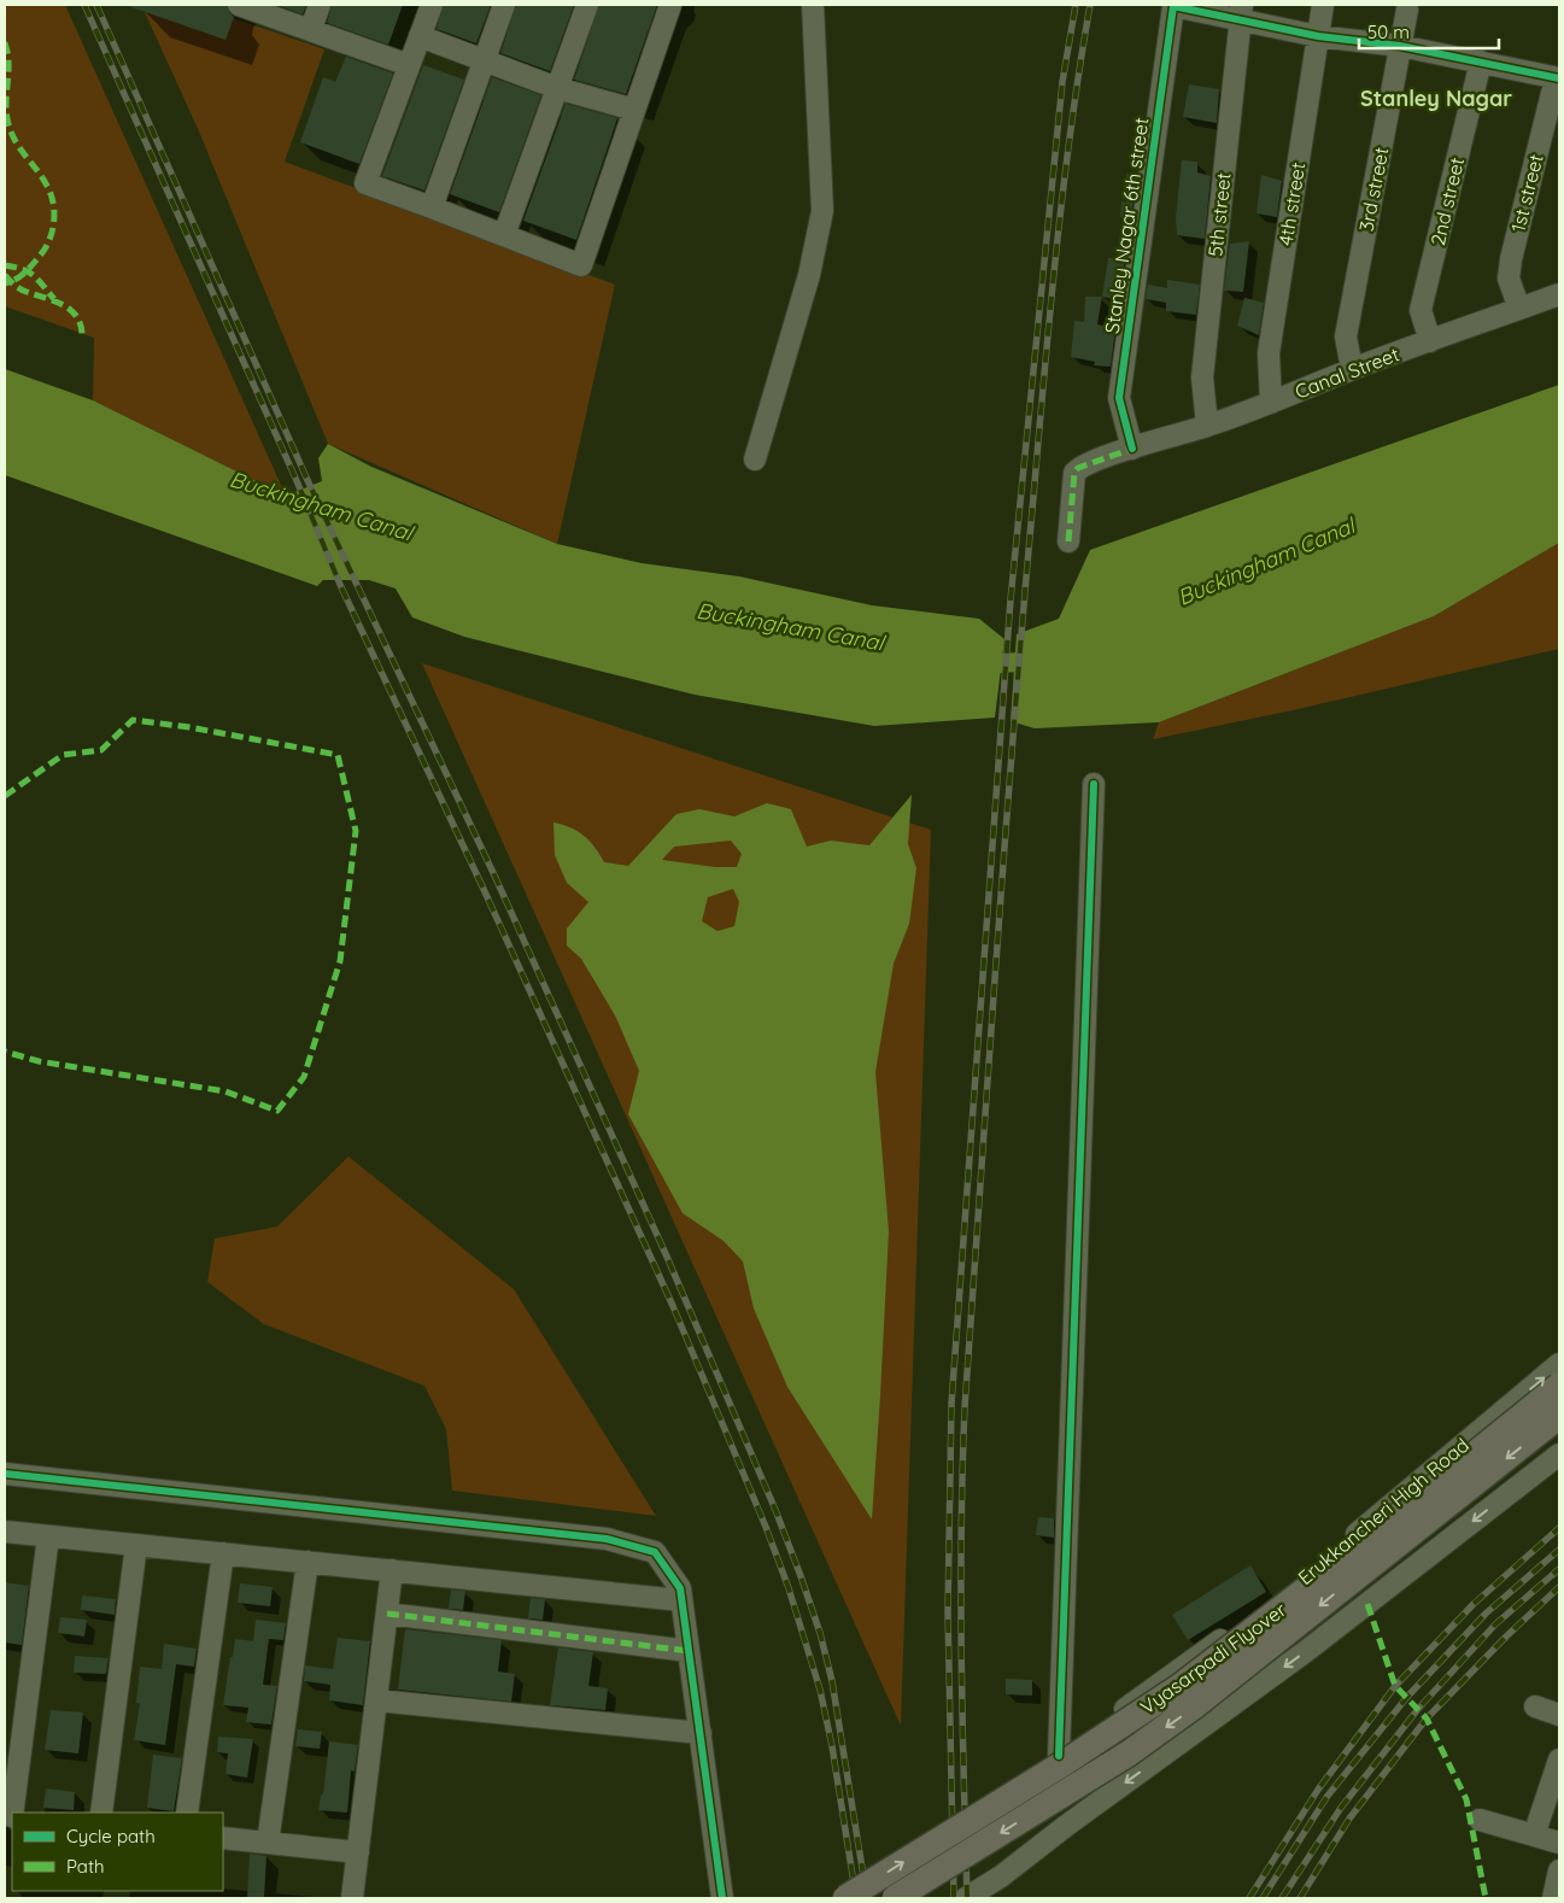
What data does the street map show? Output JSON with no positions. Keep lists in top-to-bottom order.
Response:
{
  "streets": {
    "main road": ["Vyasarpadi Flyover"],
    "street": [
      "3rd street",
      "1st street",
      "2nd street",
      "4th street",
      "5th street",
      "Stanley Nagar 6th street",
      "Canal Street",
      "Erukkancheri High Road"
    ]
  },
  "crossings": [
    ["3rd street", "Canal Street"],
    ["1st street", "Canal Street"],
    ["2nd street", "Canal Street"],
    ["4th street", "Canal Street"],
    ["5th street", "Stanley Nagar 6th street"],
    ["5th street", "Canal Street"],
    ["Stanley Nagar 6th street", "Canal Street"]
  ],
  "districts": ["Stanley Nagar"],
  "water": ["Buckingham Canal"],
  "legend": ["Cycle path", "Path"],
  "scale_bar": "50 m"
}
